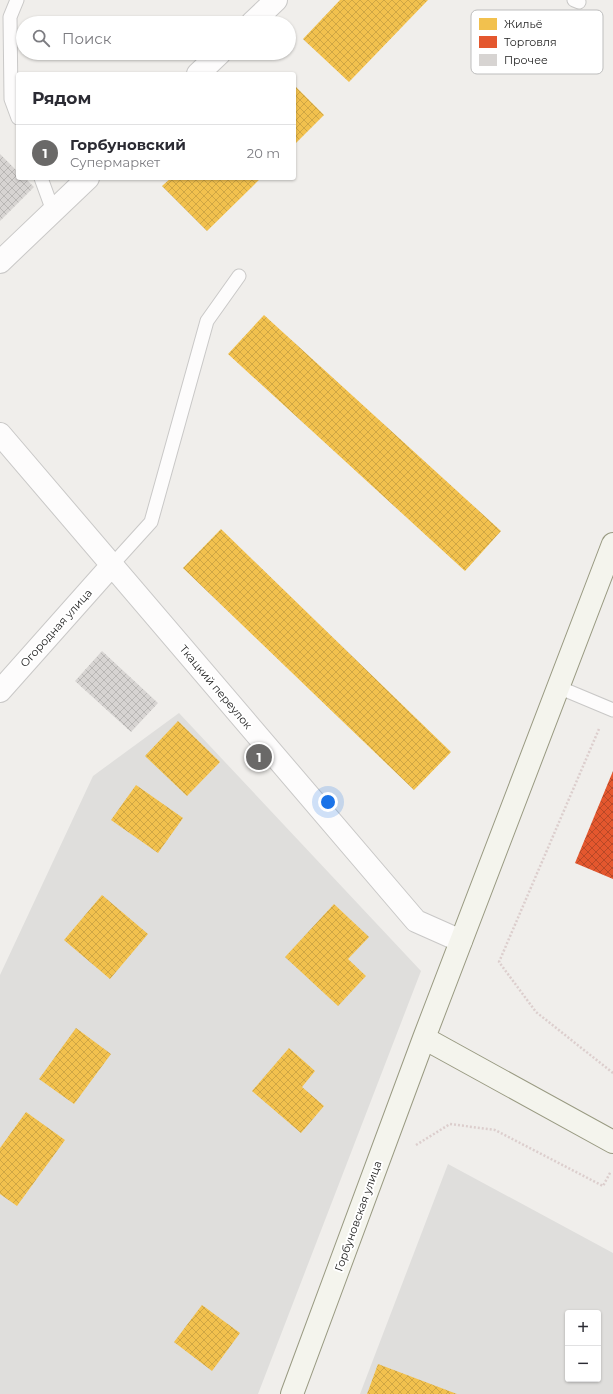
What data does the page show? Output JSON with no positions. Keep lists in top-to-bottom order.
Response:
{
  "streets": {
    "main road": ["Горбуновская улица"],
    "street": ["Огородная улица", "Ткацкий переулок"]
  },
  "crossings": [
    ["Огородная улица", "Ткацкий переулок"],
    ["Ткацкий переулок", "Горбуновская улица"]
  ],
  "legend": ["Жильё", "Торговля", "Прочее"],
  "page": {
    "search": "Поиск",
    "heading": "Рядом",
    "list": [
      {
        "mark": "1",
        "name": "Горбуновский",
        "note": "Супермаркет",
        "value": "20 m"
      }
    ],
    "pins": "1",
    "map_buttons": ["+", "−"]
  }
}
